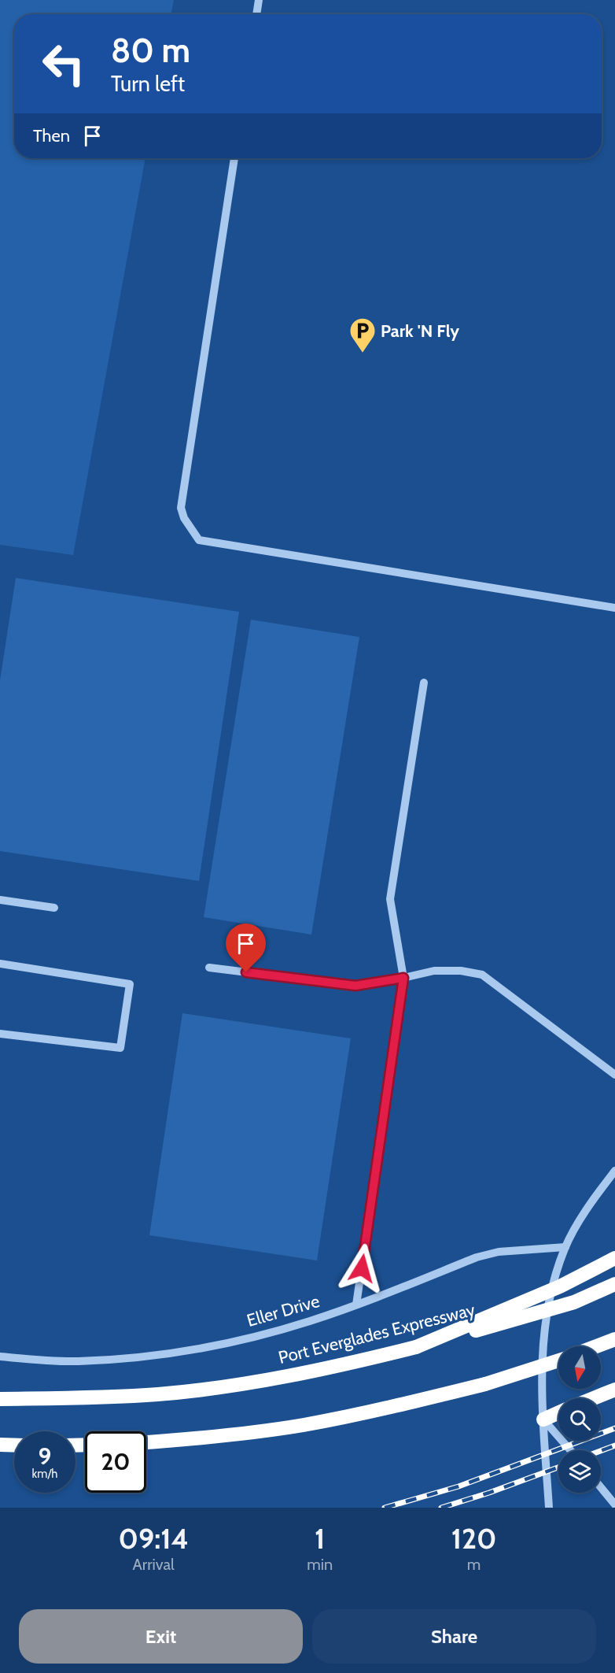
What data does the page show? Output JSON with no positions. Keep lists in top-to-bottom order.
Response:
{
  "streets": {
    "highway": ["Port Everglades Expressway"],
    "street": ["Eller Drive"]
  },
  "places": {
    "parking": ["Park 'N Fly"]
  },
  "north": "bottom",
  "page": {
    "turn": ["80 m", "Turn left"],
    "then": "Then",
    "speed": "9 km/h",
    "limit": "20",
    "eta": [
      "09:14",
      "Arrival",
      "1",
      "min",
      "120",
      "m"
    ],
    "buttons": ["Exit", "Share"]
  }
}
